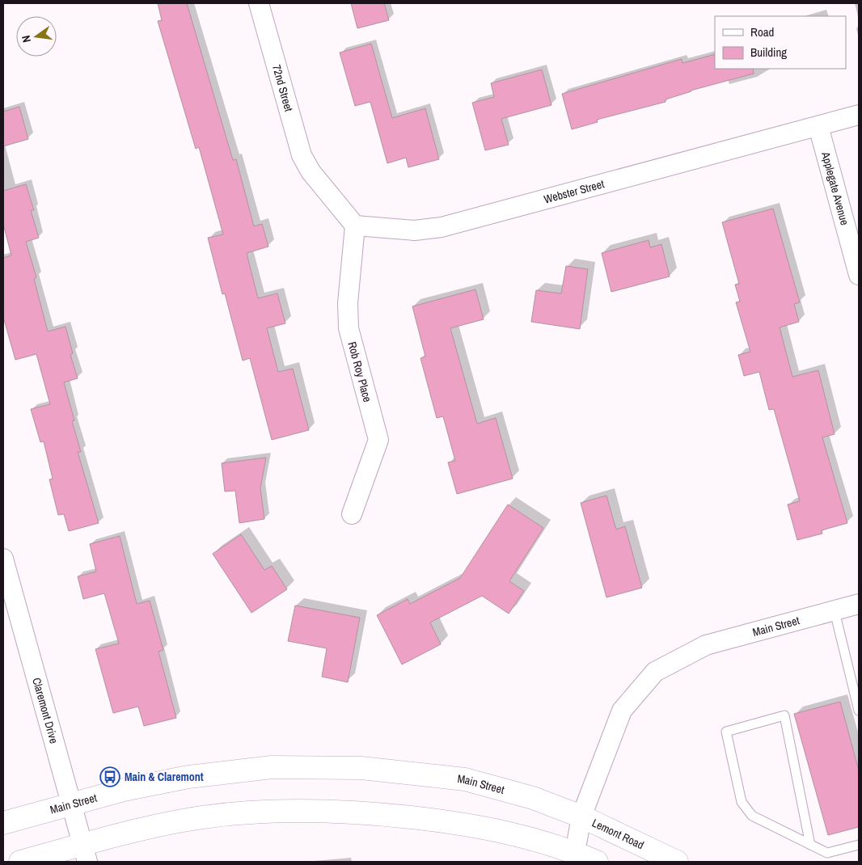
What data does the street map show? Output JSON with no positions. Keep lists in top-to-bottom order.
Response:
{
  "streets": {
    "main road": ["Main Street", "Lemont Road"],
    "street": [
      "72nd Street",
      "Applegate Avenue",
      "Webster Street",
      "Rob Roy Place",
      "Claremont Drive"
    ]
  },
  "crossings": [
    ["72nd Street", "Webster Street"],
    ["72nd Street", "Rob Roy Place"],
    ["Applegate Avenue", "Webster Street"],
    ["Webster Street", "Rob Roy Place"],
    ["Main Street", "Claremont Drive"],
    ["Main Street", "Lemont Road"]
  ],
  "places": {
    "bus stop": ["Main & Claremont"]
  },
  "legend": ["Road", "Building"],
  "north": "left"
}
